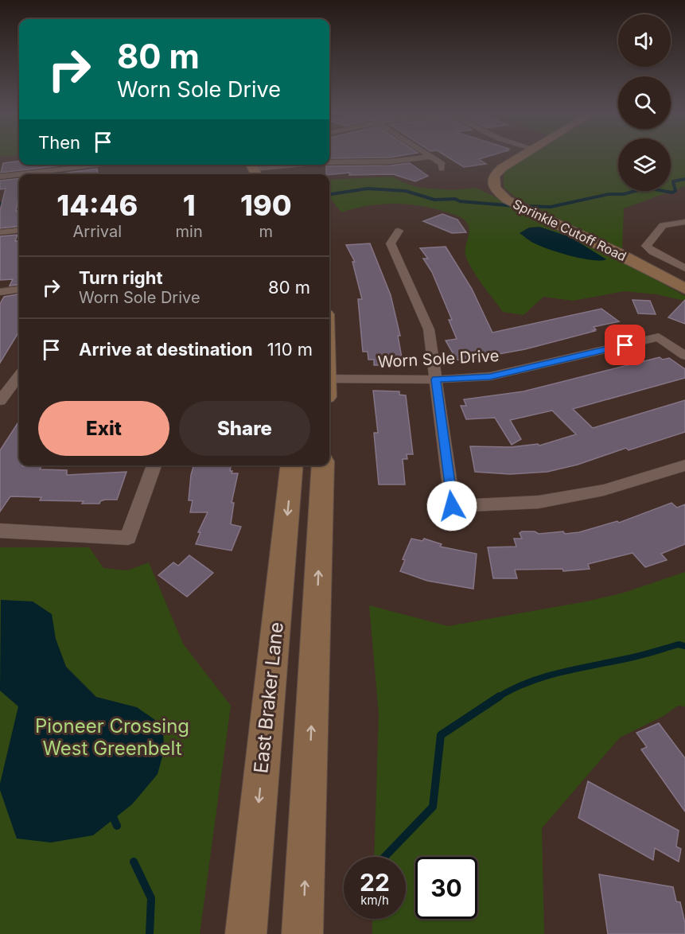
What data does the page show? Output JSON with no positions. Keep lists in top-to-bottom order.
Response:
{
  "streets": {
    "street": ["Sprinkle Cutoff Road", "Worn Sole Drive", "East Braker Lane"]
  },
  "parks": ["Pioneer Crossing West Greenbelt"],
  "page": {
    "turn": ["80 m", "Worn Sole Drive"],
    "then": "Then",
    "eta": [
      "14:46",
      "Arrival",
      "1",
      "min",
      "190",
      "m"
    ],
    "list": [
      {
        "name": "Turn right",
        "note": "Worn Sole Drive",
        "value": "80 m"
      },
      {
        "name": "Arrive at destination",
        "value": "110 m"
      }
    ],
    "buttons": ["Exit", "Share"],
    "speed": "22 km/h",
    "limit": "30"
  }
}
